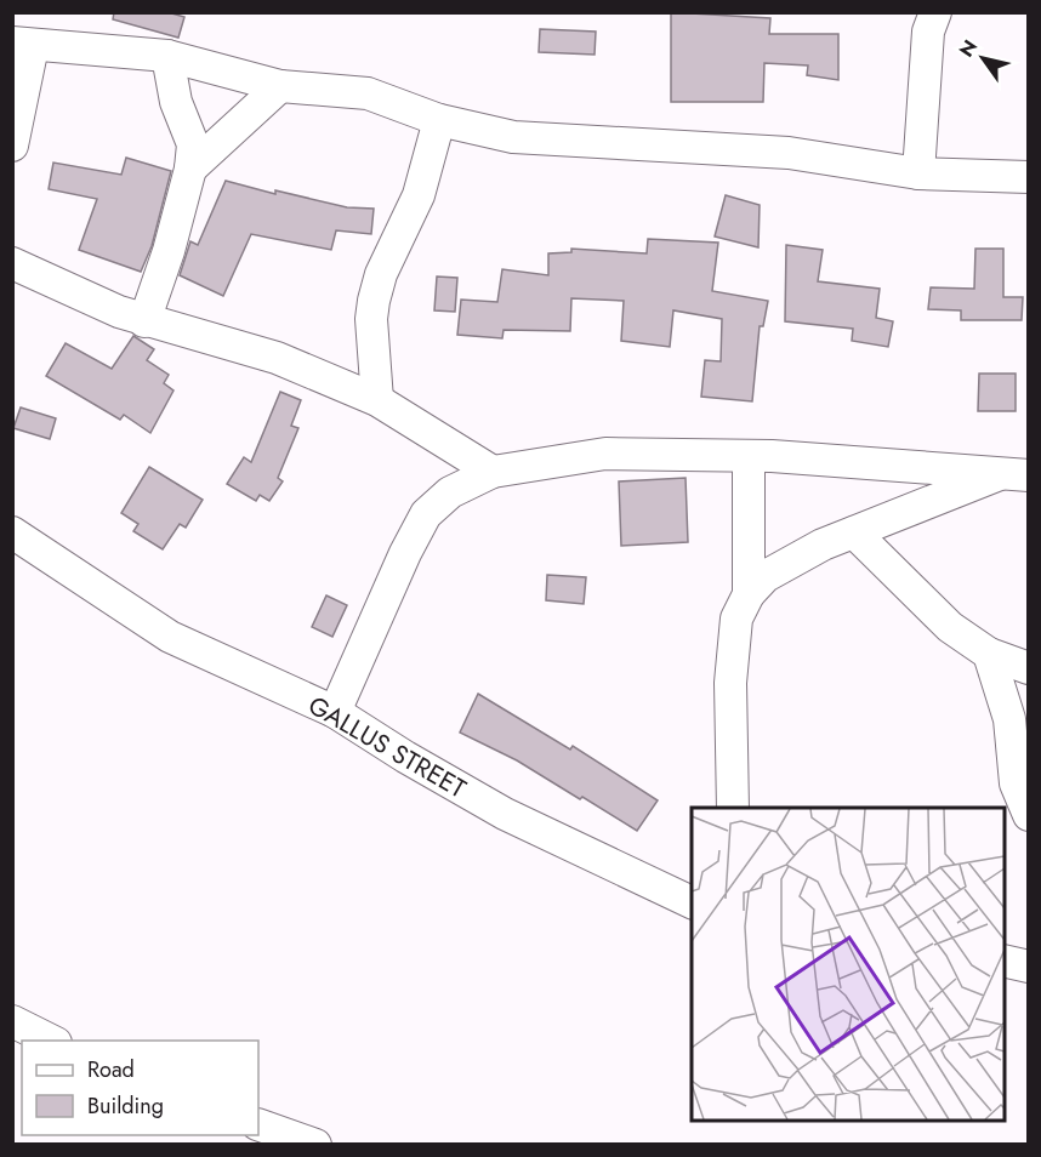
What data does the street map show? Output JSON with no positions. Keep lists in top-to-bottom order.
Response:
{
  "streets": {
    "street": ["GALLUS STREET"]
  },
  "legend": ["Road", "Building"],
  "north": "top left"
}
